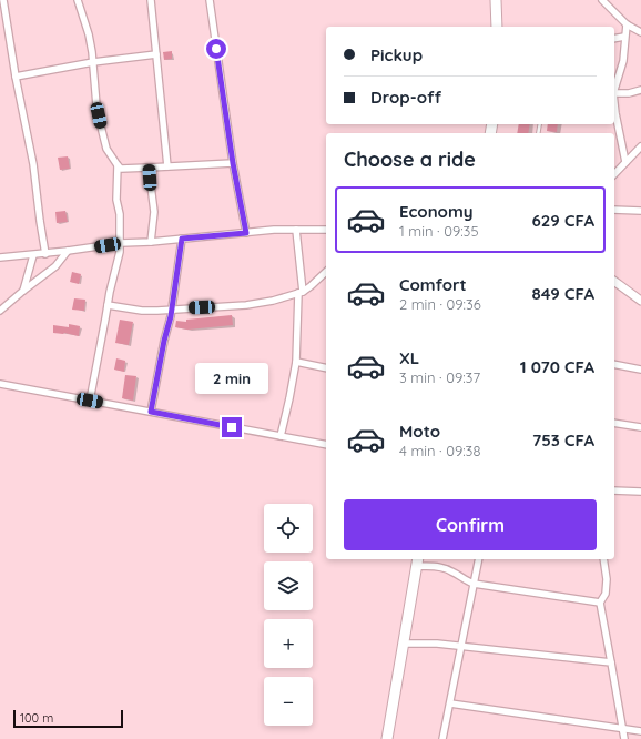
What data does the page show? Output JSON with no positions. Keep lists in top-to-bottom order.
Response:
{
  "scale_bar": "100 m",
  "page": {
    "banner": ["Pickup", "Drop-off"],
    "heading": "Choose a ride",
    "list": [
      {
        "name": "Economy",
        "note": "1 min · 09:35",
        "value": "629 CFA"
      },
      {
        "name": "Comfort",
        "note": "2 min · 09:36",
        "value": "849 CFA"
      },
      {
        "name": "XL",
        "note": "3 min · 09:37",
        "value": "1 070 CFA"
      },
      {
        "name": "Moto",
        "note": "4 min · 09:38",
        "value": "753 CFA"
      }
    ],
    "bubble": "2 min",
    "buttons": "Confirm",
    "map_buttons": ["+", "−"],
    "scale": "100 m"
  }
}
